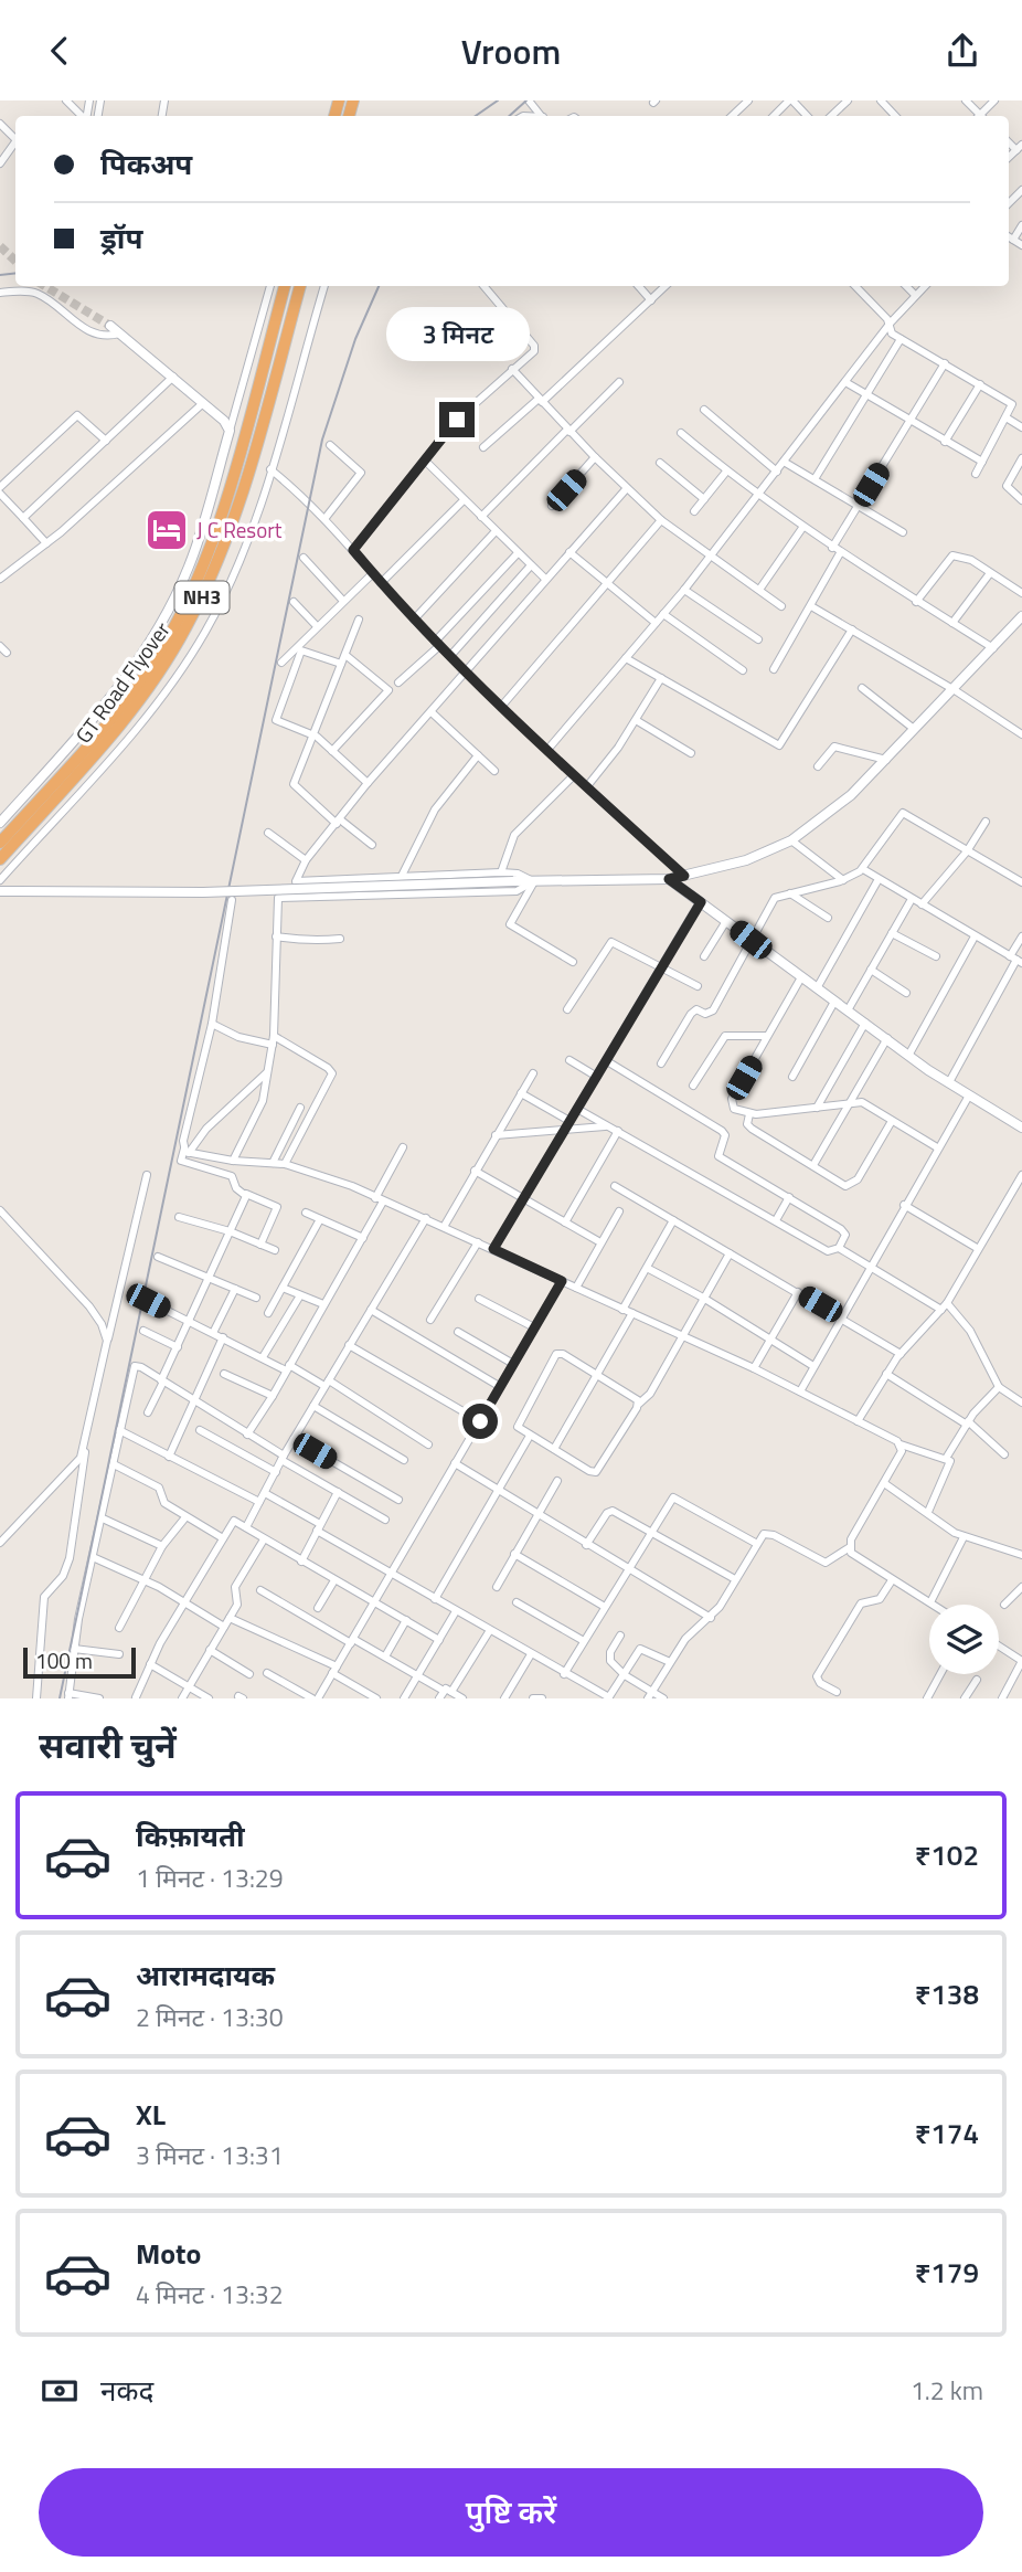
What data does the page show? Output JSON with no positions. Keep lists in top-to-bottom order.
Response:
{
  "streets": {
    "highway": ["NH3", "GT Road Flyover"]
  },
  "places": {
    "hotel": ["J C Resort"]
  },
  "scale_bar": "100 m",
  "page": {
    "header": "Vroom",
    "banner": ["पिकअप", "ड्रॉप"],
    "bubble": "3 मिनट",
    "scale": "100 m",
    "heading": "सवारी चुनें",
    "list": [
      {
        "name": "किफ़ायती",
        "note": "1 मिनट · 13:29",
        "value": "₹102"
      },
      {
        "name": "आरामदायक",
        "note": "2 मिनट · 13:30",
        "value": "₹138"
      },
      {
        "name": "XL",
        "note": "3 मिनट · 13:31",
        "value": "₹174"
      },
      {
        "name": "Moto",
        "note": "4 मिनट · 13:32",
        "value": "₹179"
      }
    ],
    "pay": ["नकद", "1.2 km"],
    "buttons": "पुष्टि करें"
  }
}
